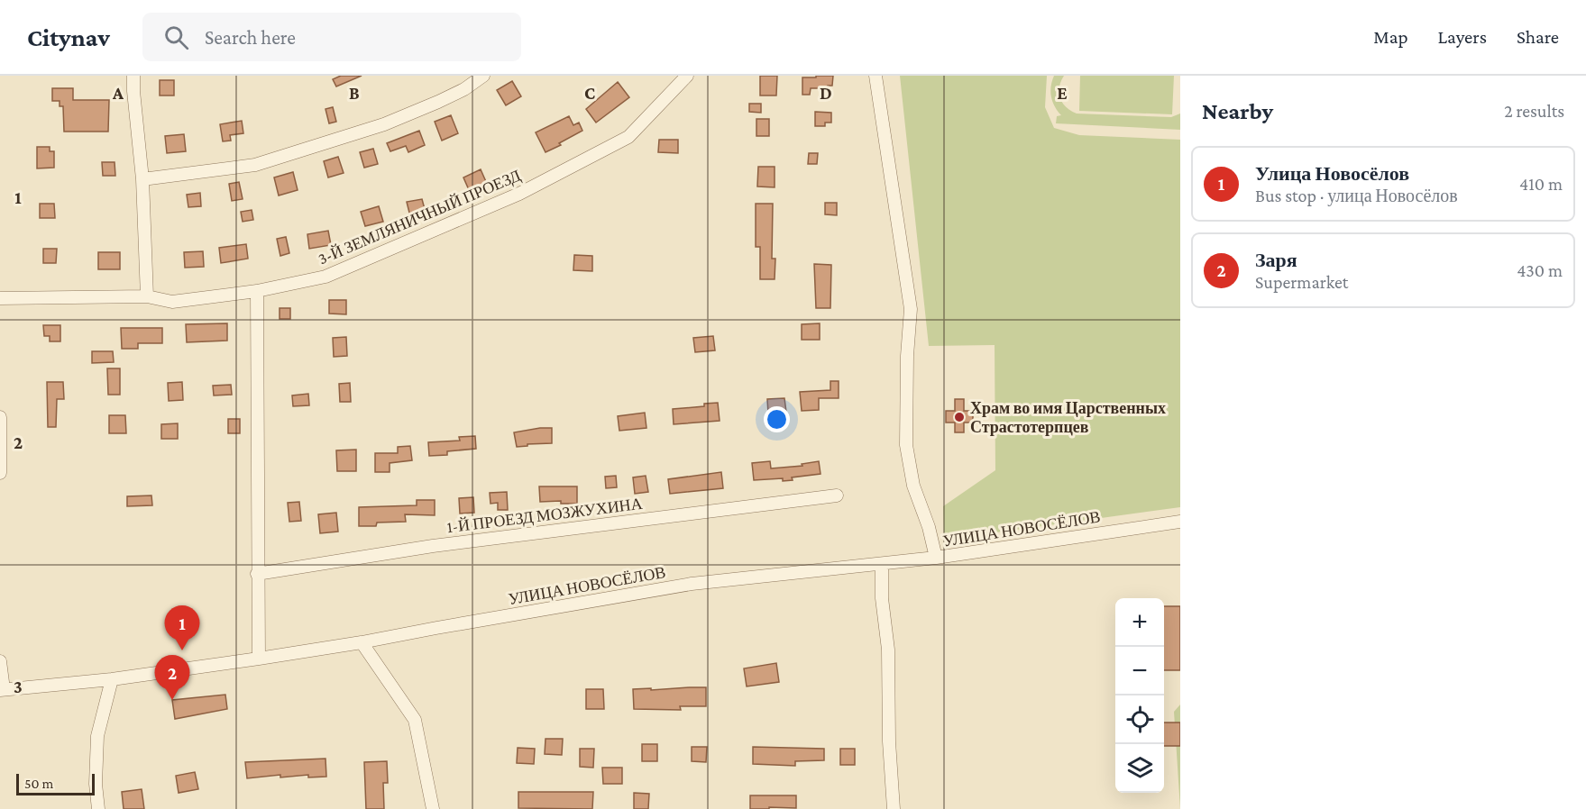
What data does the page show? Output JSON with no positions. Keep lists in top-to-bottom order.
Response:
{
  "streets": {
    "street": ["3-Й ЗЕМЛЯНИЧНЫЙ ПРОЕЗД", "1-Й ПРОЕЗД МОЗЖУХИНА", "УЛИЦА НОВОСЁЛОВ"]
  },
  "places": ["Храм во имя Царственных Страстотерпцев"],
  "scale_bar": "50 m",
  "page": {
    "header": "Citynav",
    "search": "Search here",
    "nav": ["Map", "Layers", "Share"],
    "heading": ["Nearby", "2 results"],
    "list": [
      {
        "mark": "1",
        "name": "Улица Новосёлов",
        "note": "Bus stop · улица Новосёлов",
        "value": "410 m"
      },
      {
        "mark": "2",
        "name": "Заря",
        "note": "Supermarket",
        "value": "430 m"
      }
    ],
    "map_buttons": ["+", "−"],
    "pins": ["1", "2"],
    "scale": "50 m"
  },
  "grid": {
    "columns": [
      "A",
      "B",
      "C",
      "D",
      "E"
    ],
    "rows": ["1", "2", "3"]
  }
}
